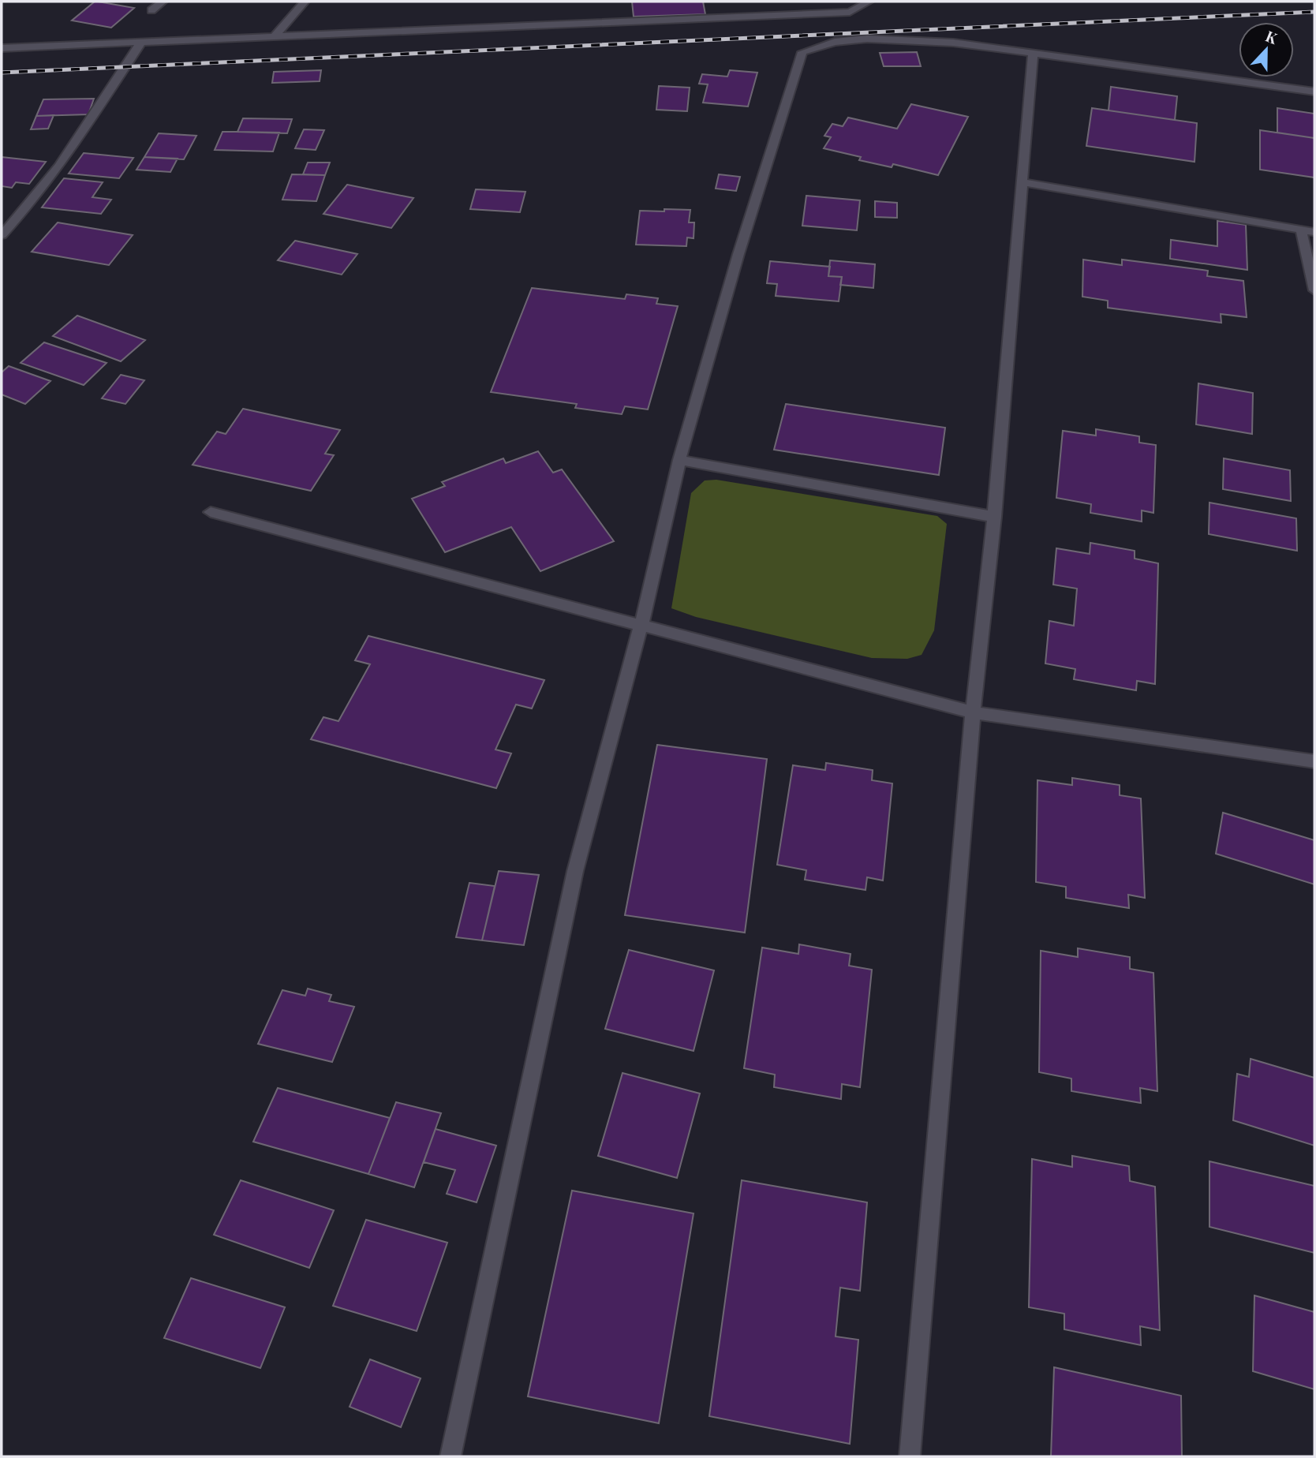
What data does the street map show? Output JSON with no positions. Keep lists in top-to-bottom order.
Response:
{
  "north": "top"
}
